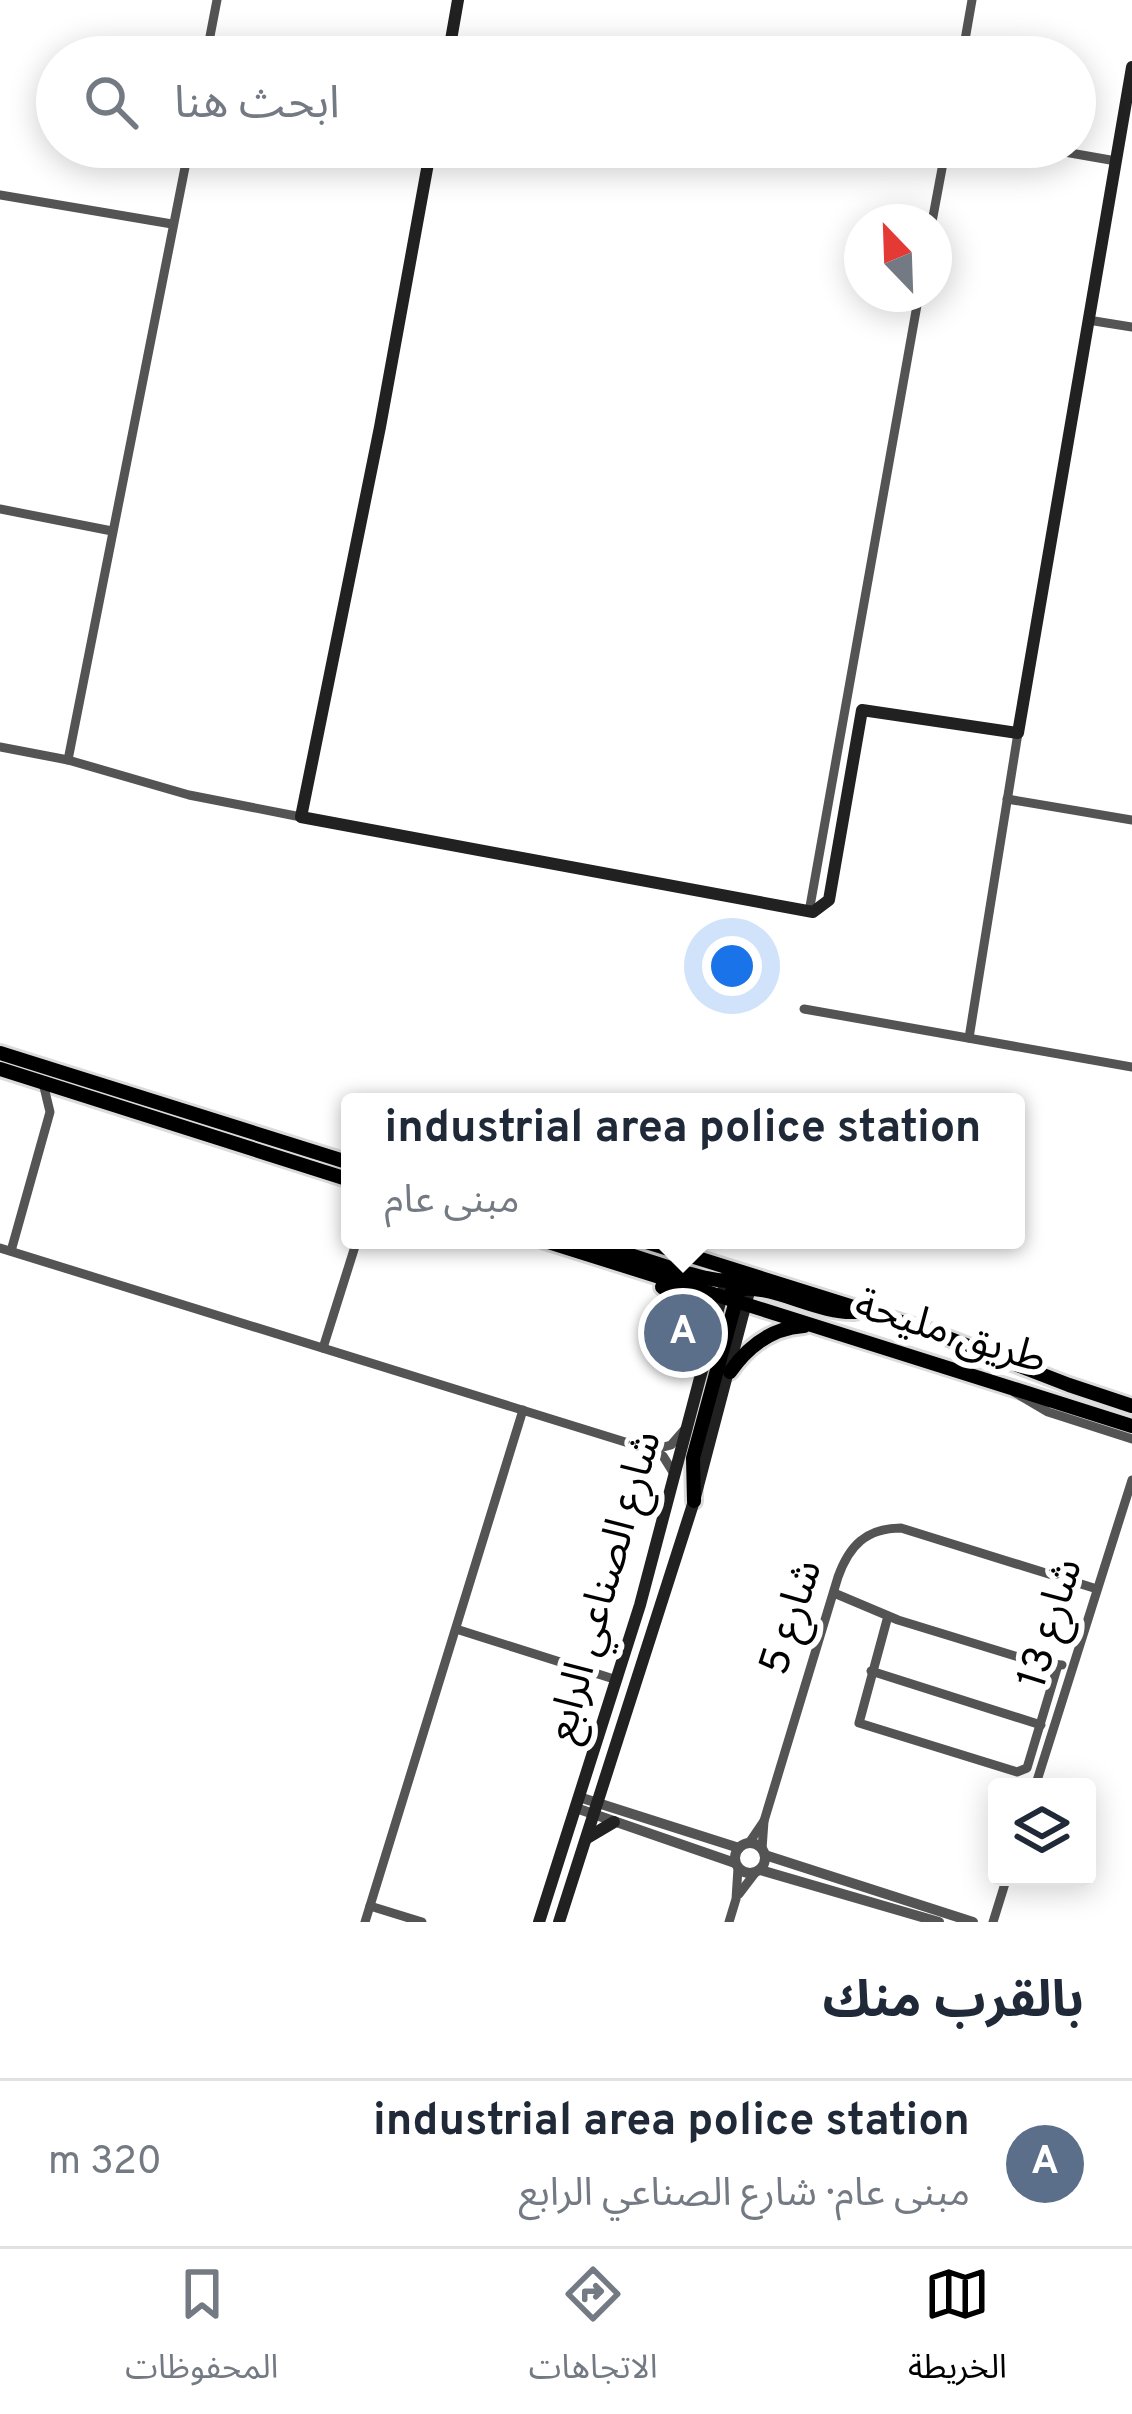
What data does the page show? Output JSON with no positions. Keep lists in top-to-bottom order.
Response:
{
  "streets": {
    "main road": ["طريق مليحة", "شارع الصناعي الرابع"],
    "street": ["شارع 5", "شارع 13"]
  },
  "crossings": [
    ["طريق مليحة", "شارع الصناعي الرابع"],
    ["شارع 5", "شارع 13"]
  ],
  "north": "top left",
  "page": {
    "search": "ابحث هنا",
    "popup": ["industrial area police station", "مبنى عام"],
    "pins": "A",
    "heading": "بالقرب منك",
    "list": [
      {
        "mark": "A",
        "name": "industrial area police station",
        "note": "مبنى عام · شارع الصناعي الرابع",
        "value": "320 m"
      }
    ],
    "nav": ["الخريطة", "الاتجاهات", "المحفوظات"]
  }
}
